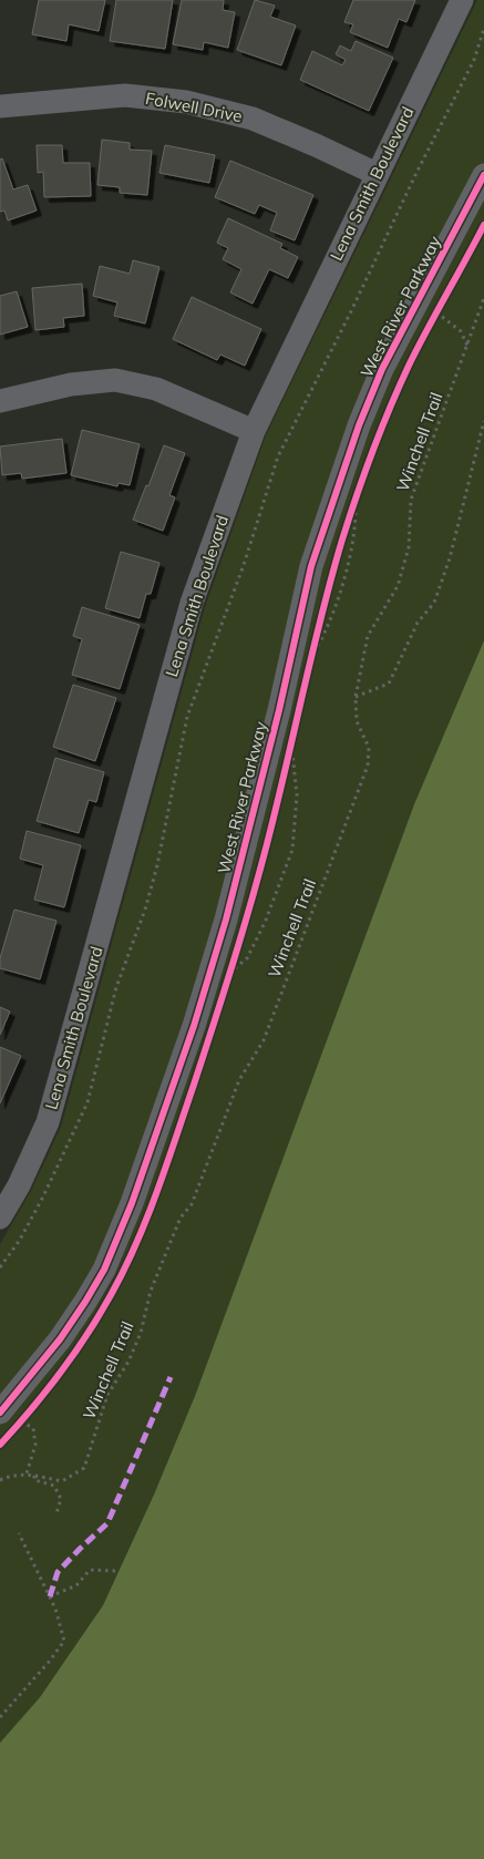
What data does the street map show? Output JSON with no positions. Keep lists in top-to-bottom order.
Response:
{
  "streets": {
    "street": ["Folwell Drive", "Lena Smith Boulevard", "West River Parkway"],
    "path": ["Winchell Trail"]
  },
  "crossings": [
    ["Folwell Drive", "Lena Smith Boulevard"]
  ]
}
